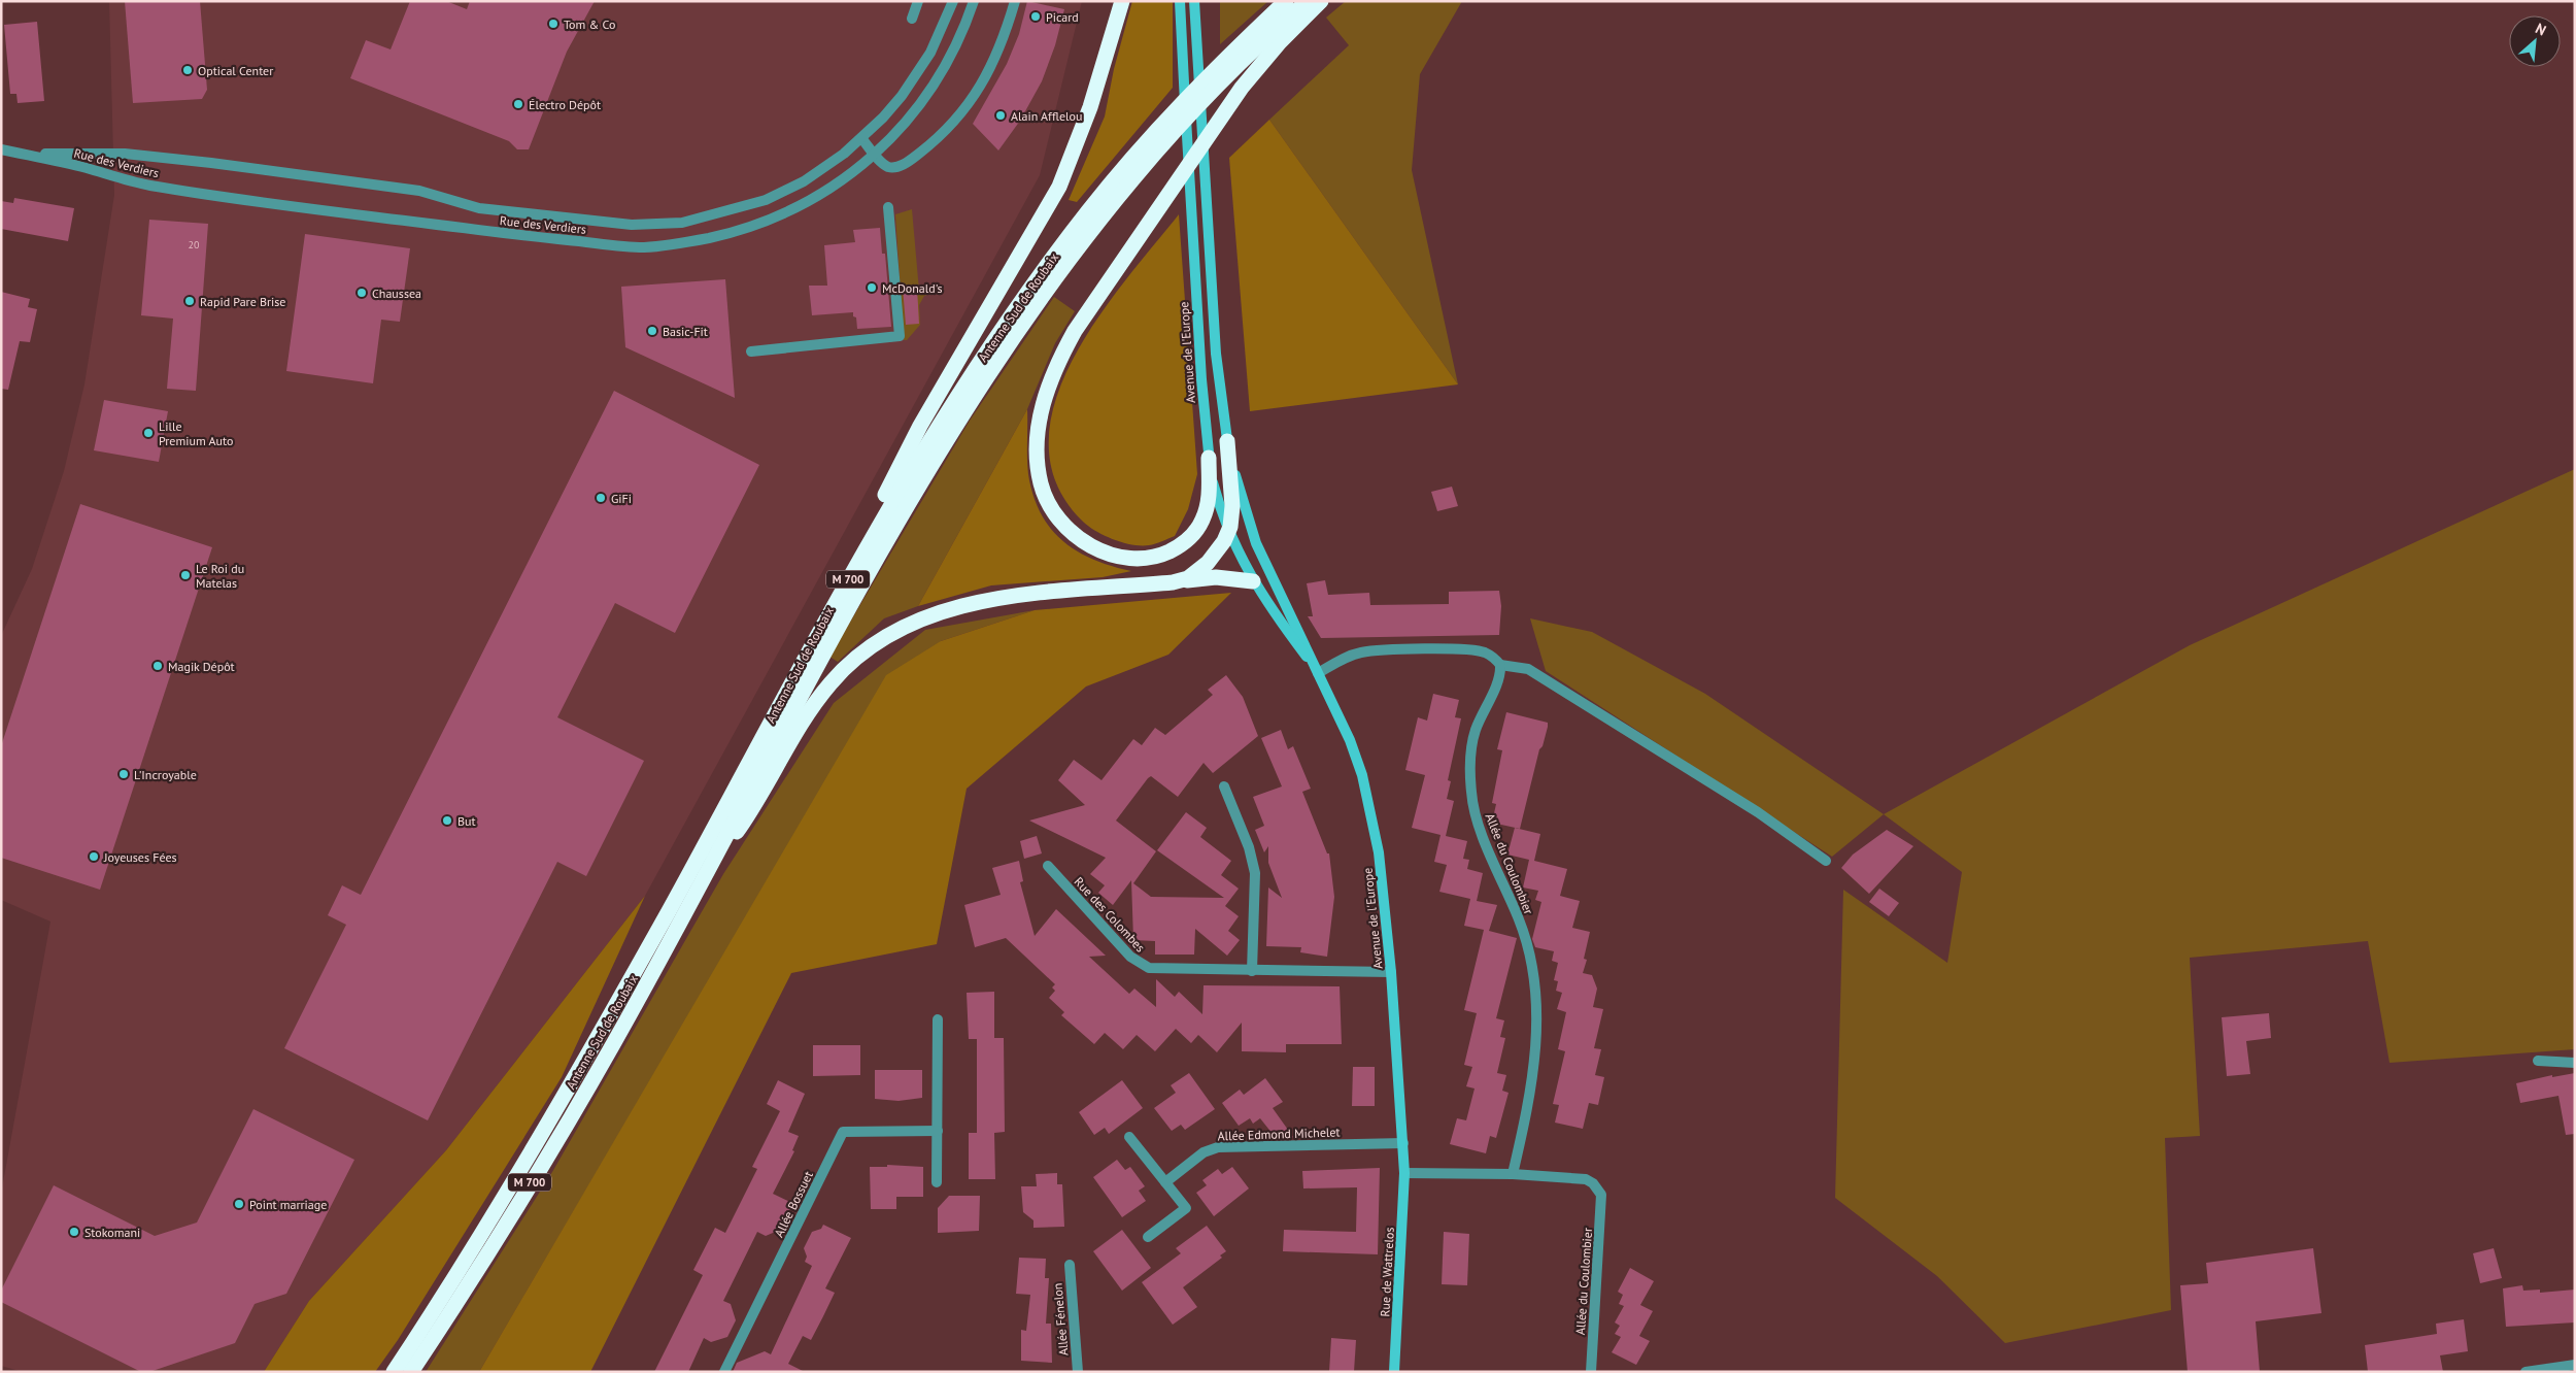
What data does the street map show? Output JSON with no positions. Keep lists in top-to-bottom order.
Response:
{
  "streets": {
    "highway": ["Antenne Sud de Roubaix", "M 700"],
    "street": [
      "Rue des Verdiers",
      "Avenue de l'Europe",
      "Allée du Coulombier",
      "Rue des Colombes",
      "Allée Edmond Michelet",
      "Allée Bossuet",
      "Rue de Wattrelos",
      "Allée Fénelon"
    ]
  },
  "crossings": [
    ["Avenue de l'Europe", "Allée du Coulombier"],
    ["Avenue de l'Europe", "Rue des Colombes"],
    ["Avenue de l'Europe", "Allée Edmond Michelet"],
    ["Avenue de l'Europe", "Rue de Wattrelos"],
    ["Allée du Coulombier", "Rue de Wattrelos"]
  ],
  "places": [
    "Picard",
    "Tom & Co",
    "Optical Center",
    "Électro Dépôt",
    "Alain Afflelou",
    "McDonald's",
    "Chaussea",
    "Rapid Pare Brise",
    "Basic-Fit",
    "Lille Premium Auto",
    "GiFi",
    "Le Roi du Matelas",
    "Magik Dépôt",
    "L'Incroyable",
    "But",
    "Joyeuses Fées",
    "Point marriage",
    "Stokomani"
  ],
  "house_numbers": ["20"],
  "north": "top right"
}
